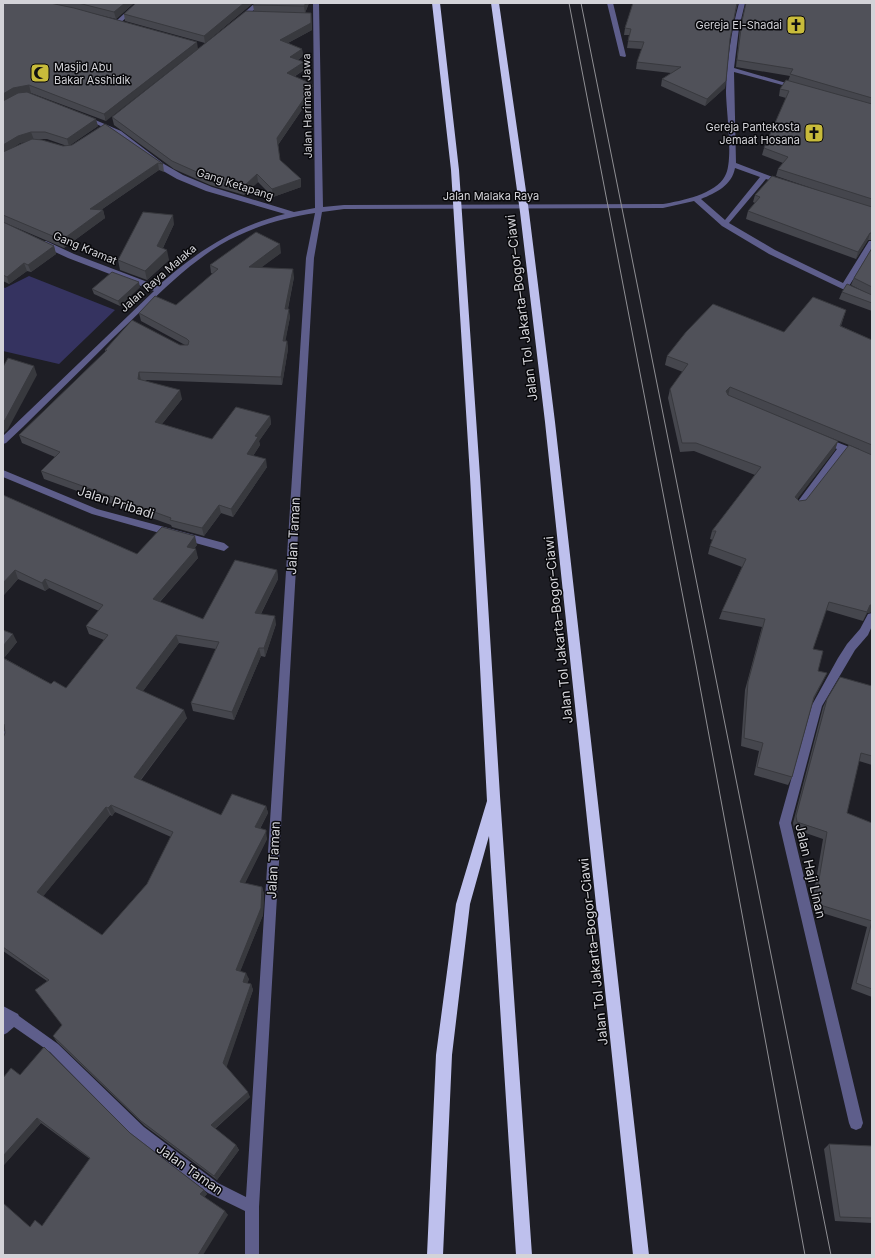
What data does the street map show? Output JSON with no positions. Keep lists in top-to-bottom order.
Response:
{
  "streets": {
    "highway": ["Jalan Tol Jakarta–Bogor–Ciawi"],
    "street": [
      "Jalan Harimau Jawa",
      "Gang Ketapang",
      "Jalan Malaka Raya",
      "Gang Kramat",
      "Jalan Raya Malaka",
      "Jalan Pribadi",
      "Jalan Taman",
      "Jalan Haji Linan"
    ]
  },
  "crossings": [
    ["Jalan Harimau Jawa", "Jalan Raya Malaka"],
    ["Jalan Harimau Jawa", "Jalan Taman"],
    ["Gang Ketapang", "Jalan Raya Malaka"],
    ["Jalan Malaka Raya", "Jalan Raya Malaka"],
    ["Gang Kramat", "Jalan Raya Malaka"],
    ["Jalan Raya Malaka", "Jalan Taman"]
  ],
  "places": {
    "church": ["Gereja El-Shadai", "Gereja Pantekosta Jemaat Hosana"],
    "mosque": ["Masjid Abu Bakar Asshidik"]
  }
}
